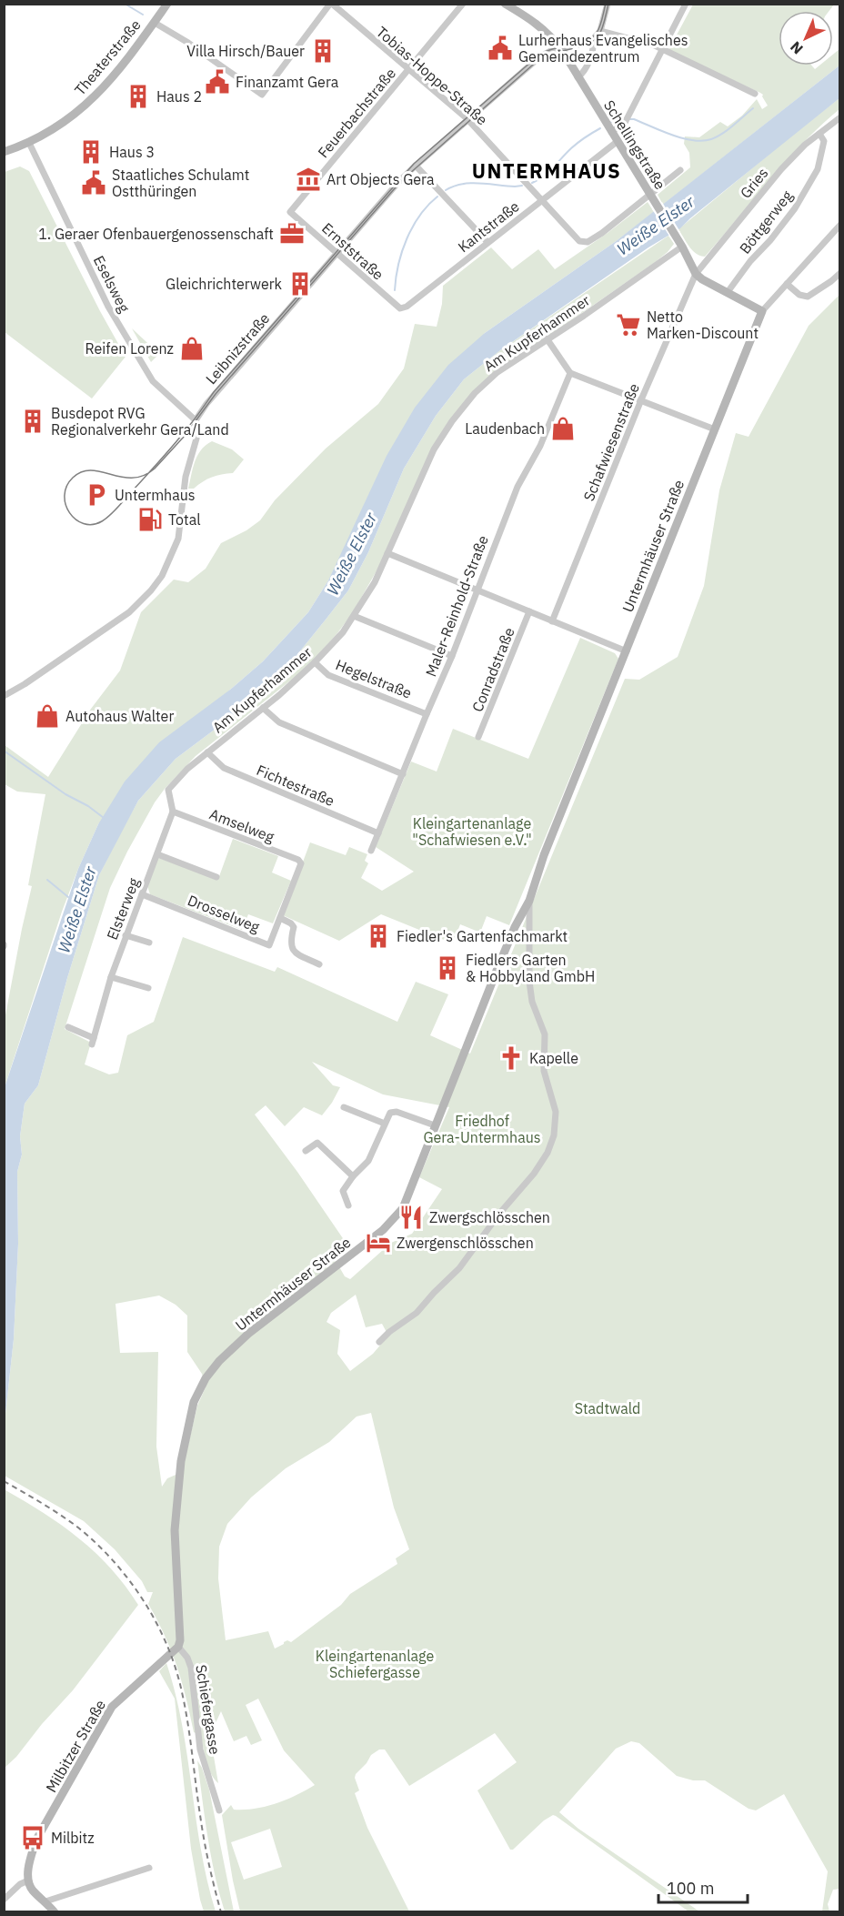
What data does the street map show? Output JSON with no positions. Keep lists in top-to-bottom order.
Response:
{
  "streets": {
    "main road": [
      "Theaterstraße",
      "Schellingstraße",
      "Untermhäuser Straße",
      "Milbitzer Straße"
    ],
    "street": [
      "Tobias-Hoppe-Straße",
      "Feuerbachstraße",
      "Gries",
      "Böttgerweg",
      "Kantstraße",
      "Ernststraße",
      "Eselsweg",
      "Am Kupferhammer",
      "Leibnizstraße",
      "Schafwiesenstraße",
      "Maler-Reinhold-Straße",
      "Conradstraße",
      "Hegelstraße",
      "Fichtestraße",
      "Amselweg",
      "Elsterweg",
      "Drosselweg",
      "Schiefergasse"
    ]
  },
  "crossings": [
    ["Theaterstraße", "Eselsweg"],
    ["Tobias-Hoppe-Straße", "Feuerbachstraße"],
    ["Tobias-Hoppe-Straße", "Schellingstraße"],
    ["Tobias-Hoppe-Straße", "Kantstraße"],
    ["Tobias-Hoppe-Straße", "Leibnizstraße"],
    ["Feuerbachstraße", "Ernststraße"],
    ["Schellingstraße", "Gries"],
    ["Schellingstraße", "Kantstraße"],
    ["Schellingstraße", "Am Kupferhammer"],
    ["Schellingstraße", "Leibnizstraße"],
    ["Schellingstraße", "Schafwiesenstraße"],
    ["Gries", "Böttgerweg"],
    ["Gries", "Schafwiesenstraße"],
    ["Kantstraße", "Ernststraße"],
    ["Ernststraße", "Leibnizstraße"],
    ["Eselsweg", "Leibnizstraße"],
    ["Am Kupferhammer", "Hegelstraße"],
    ["Am Kupferhammer", "Fichtestraße"],
    ["Am Kupferhammer", "Amselweg"],
    ["Am Kupferhammer", "Elsterweg"],
    ["Untermhäuser Straße", "Schiefergasse"],
    ["Untermhäuser Straße", "Milbitzer Straße"],
    ["Maler-Reinhold-Straße", "Hegelstraße"],
    ["Maler-Reinhold-Straße", "Fichtestraße"],
    ["Amselweg", "Elsterweg"],
    ["Amselweg", "Drosselweg"],
    ["Elsterweg", "Drosselweg"],
    ["Schiefergasse", "Milbitzer Straße"]
  ],
  "districts": ["UNTERMHAUS"],
  "water": ["Weiße Elster"],
  "parks": [
    "Kleingartenanlage \"Schafwiesen e.V.\"",
    "Friedhof Gera-Untermhaus",
    "Stadtwald",
    "Kleingartenanlage Schiefergasse"
  ],
  "places": {
    "public building": ["Lurherhaus Evangelisches Gemeindezentrum", "Finanzamt Gera", "Staatliches Schulamt Ostthüringen"],
    "building": [
      "Villa Hirsch/Bauer",
      "Haus 2",
      "Haus 3",
      "Gleichrichterwerk",
      "Busdepot RVG Regionalverkehr Gera/Land",
      "Fiedler's Gartenfachmarkt",
      "Fiedlers Garten & Hobbyland GmbH"
    ],
    "museum": ["Art Objects Gera"],
    "office": ["1. Geraer Ofenbauergenossenschaft"],
    "supermarket": ["Netto Marken-Discount"],
    "shop": ["Reifen Lorenz", "Laudenbach", "Autohaus Walter"],
    "parking": ["Untermhaus"],
    "fuel station": ["Total"],
    "church": ["Kapelle"],
    "restaurant": ["Zwergschlösschen"],
    "hotel": ["Zwergenschlösschen"],
    "bus stop": ["Milbitz"]
  },
  "scale_bar": "100 m",
  "north": "bottom left"
}
